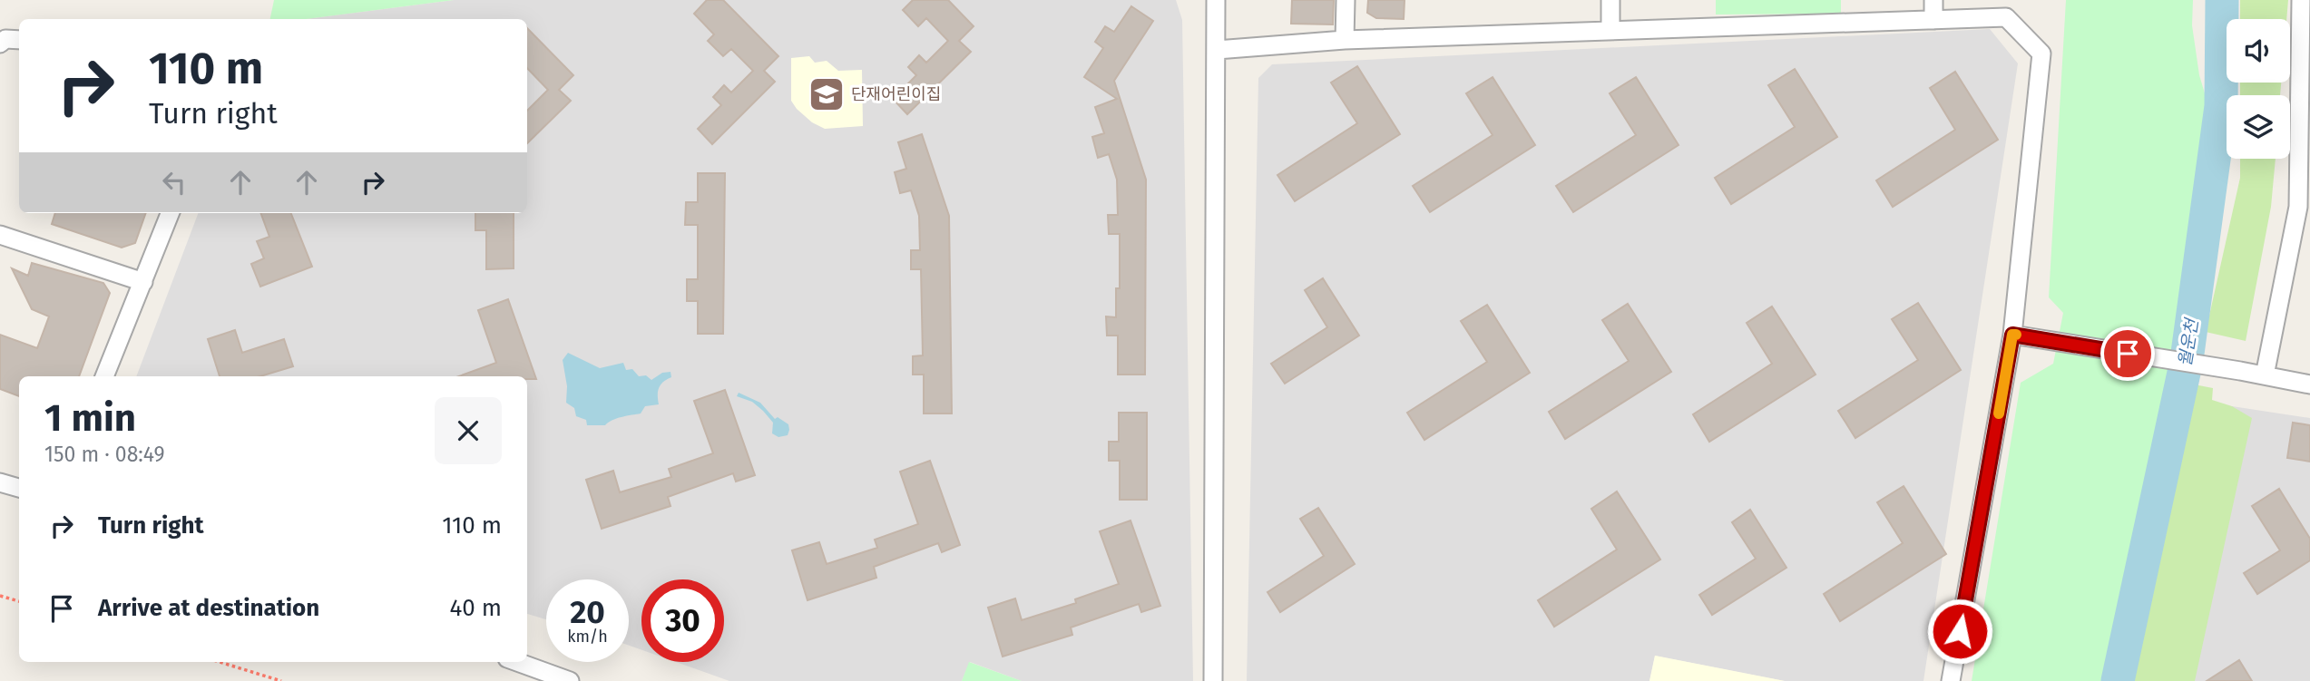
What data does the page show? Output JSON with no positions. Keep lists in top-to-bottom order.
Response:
{
  "water": ["월운천"],
  "places": {
    "school or university": ["단재어린이집"]
  },
  "page": {
    "turn": ["110 m", "Turn right"],
    "heading": ["1 min", "150 m · 08:49"],
    "list": [
      {
        "name": "Turn right",
        "value": "110 m"
      },
      {
        "name": "Arrive at destination",
        "value": "40 m"
      }
    ],
    "speed": "20 km/h",
    "limit": "30"
  }
}
